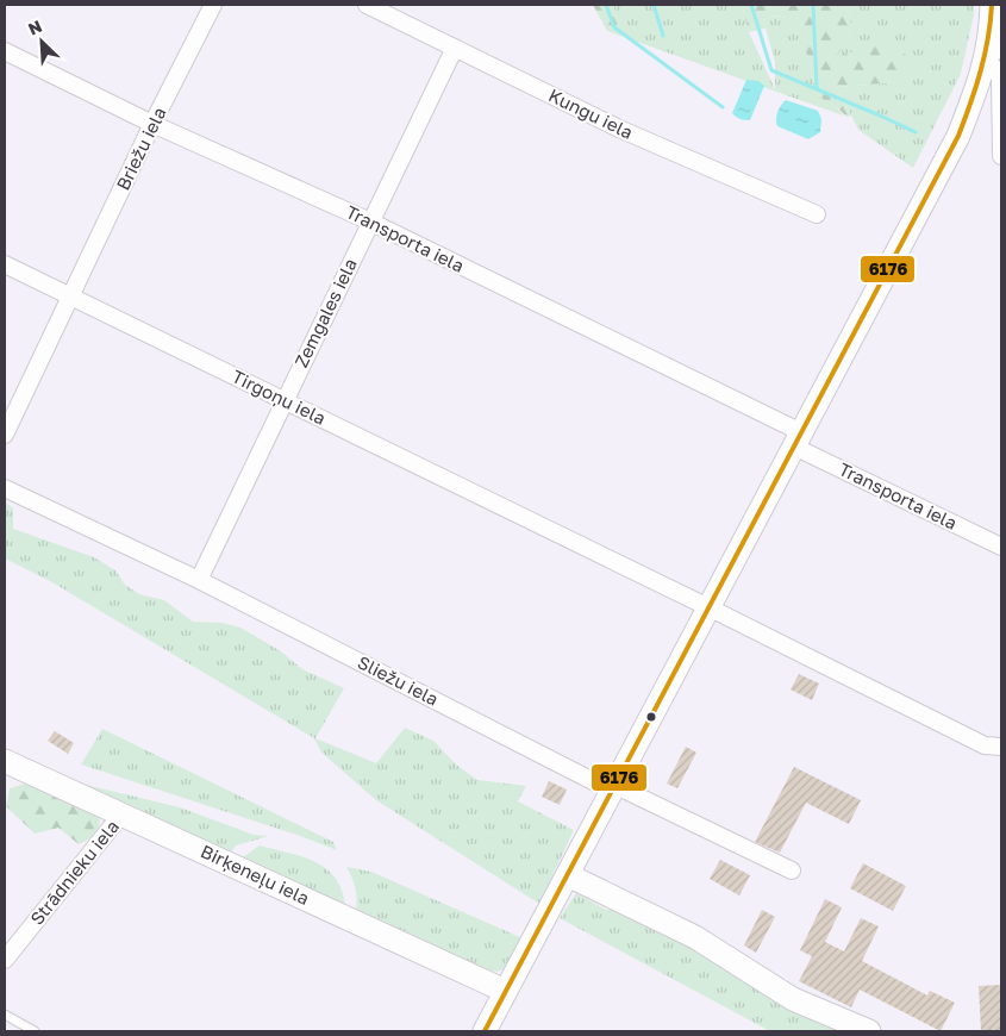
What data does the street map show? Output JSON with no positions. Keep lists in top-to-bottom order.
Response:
{
  "streets": {
    "street": [
      "Kungu iela",
      "Briežu iela",
      "Transporta iela",
      "Zemgales iela",
      "Tirgoņu iela",
      "Sliežu iela",
      "Strādnieku iela",
      "Birķeneļu iela"
    ]
  },
  "crossings": [
    ["Kungu iela", "Zemgales iela"],
    ["Briežu iela", "Transporta iela"],
    ["Briežu iela", "Tirgoņu iela"],
    ["Transporta iela", "Zemgales iela"],
    ["Zemgales iela", "Tirgoņu iela"],
    ["Zemgales iela", "Sliežu iela"],
    ["Strādnieku iela", "Birķeneļu iela"]
  ],
  "lines": ["transit line 6176"],
  "north": "top left"
}
